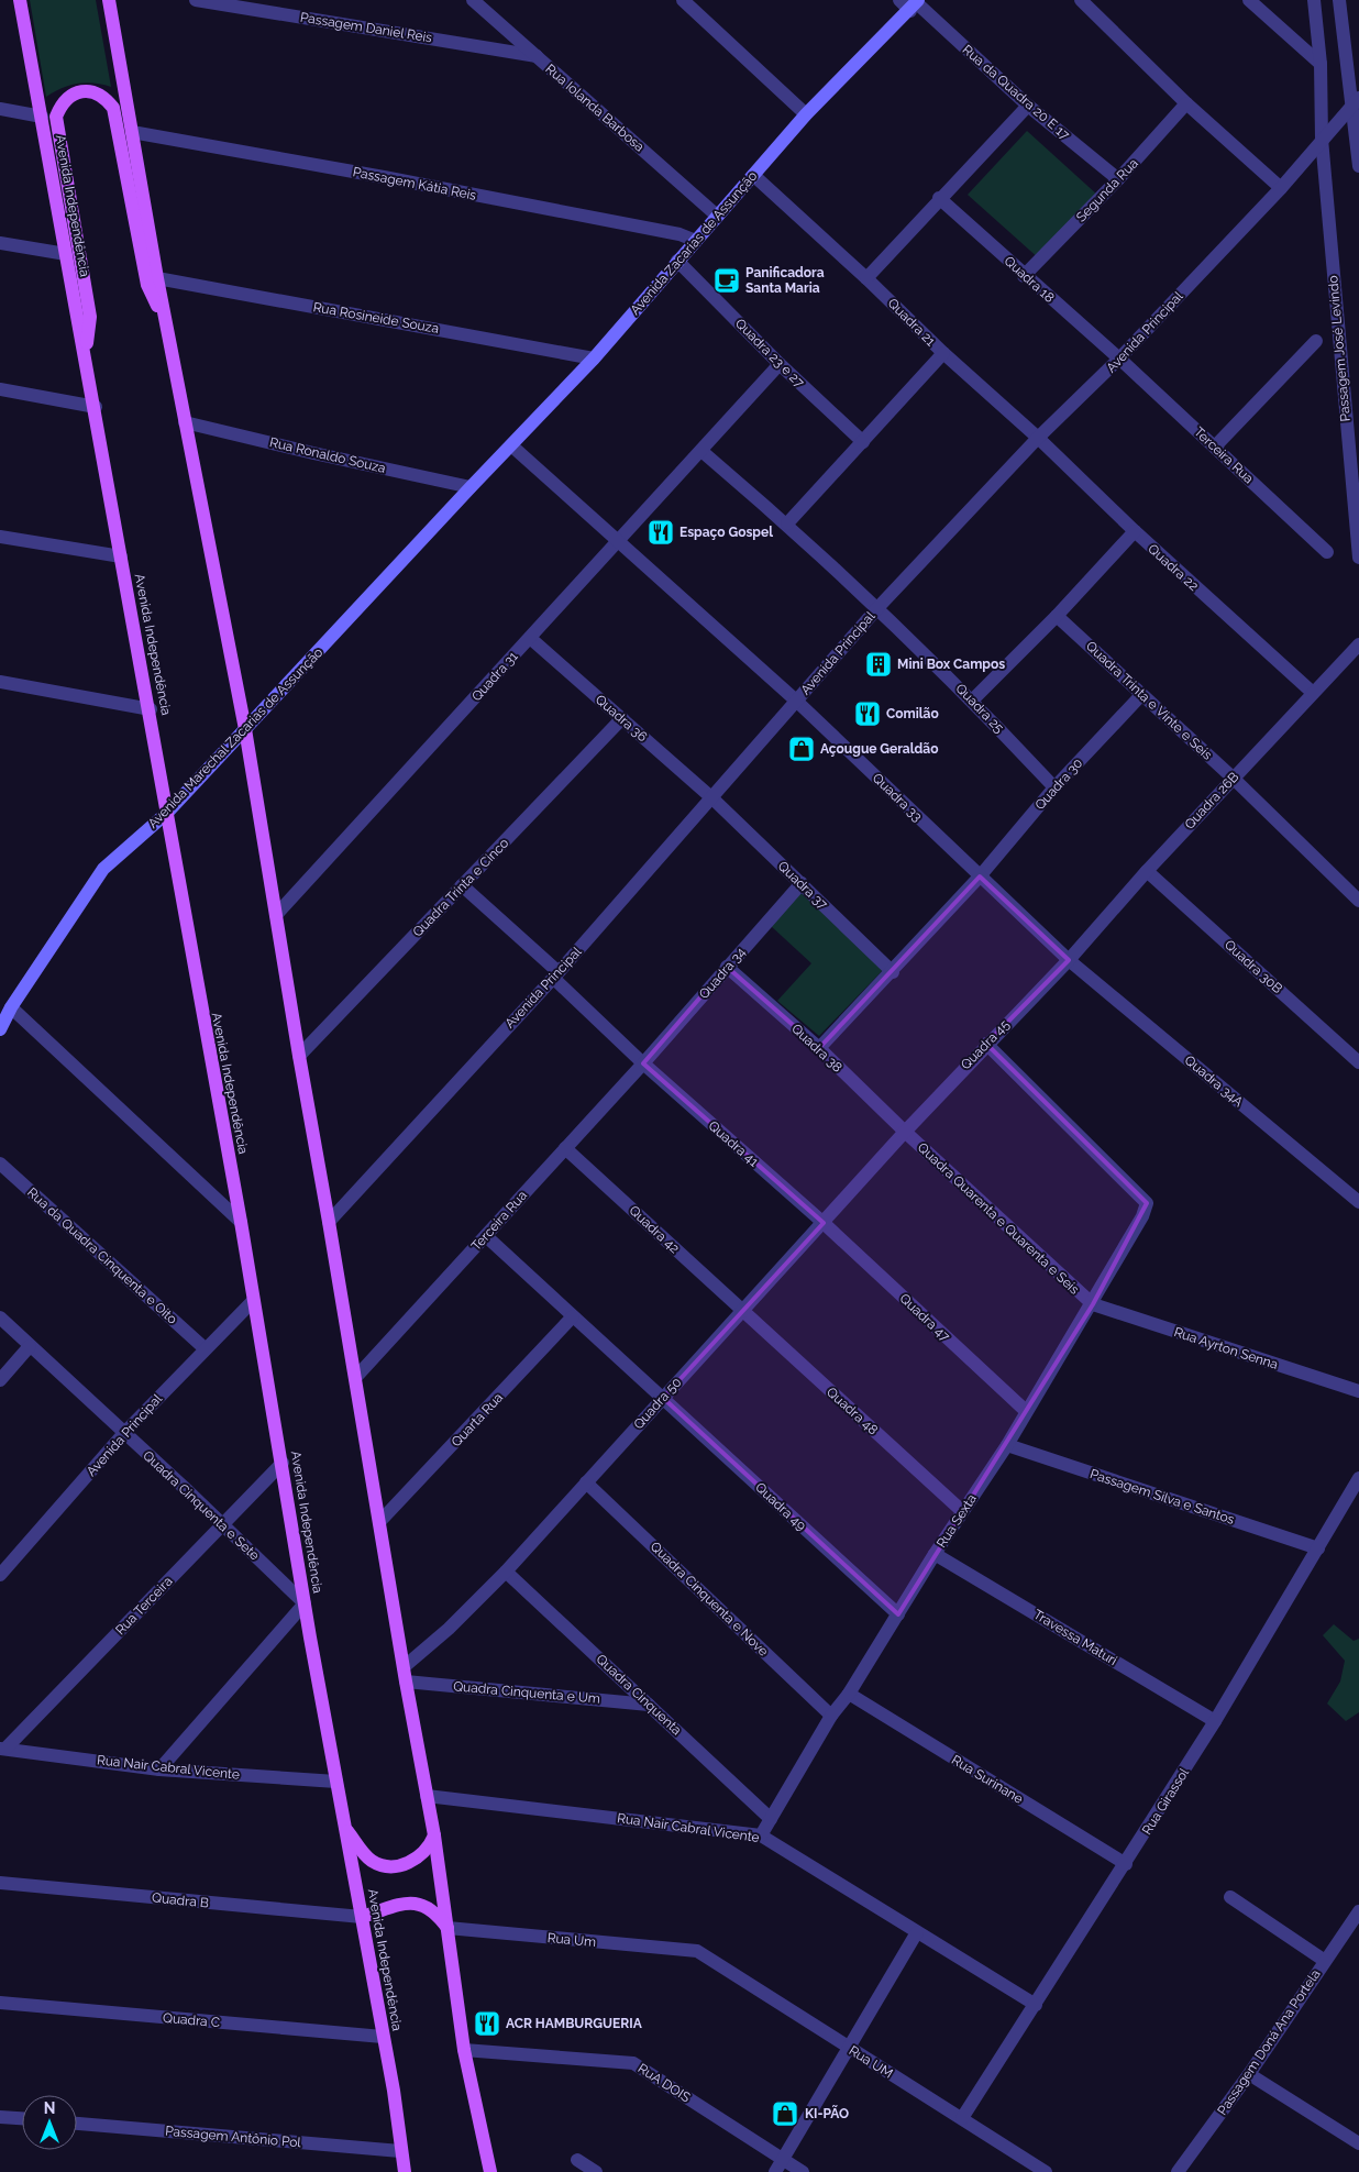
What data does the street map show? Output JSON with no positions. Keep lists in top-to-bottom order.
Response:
{
  "streets": {
    "main road": ["Avenida Independência", "Avenida Zacarias de Assunção", "Avenida Marechal Zacarias de Assunção"],
    "street": [
      "Passagem Daniel Reis",
      "Rua da Quadra 20 E 17",
      "Rua Iolanda Barbosa",
      "Passagem Kátia Reis",
      "Segunda Rua",
      "Quadra 18",
      "Rua Rosineide Souza",
      "Quadra 21",
      "Avenida Principal",
      "Passagem José Levindo",
      "Quadra 23 e 27",
      "Rua Ronaldo Souza",
      "Terceira Rua",
      "Quadra 22",
      "Quadra 31",
      "Quadra Trinta e Vinte e Seis",
      "Quadra 25",
      "Quadra 36",
      "Quadra 30",
      "Quadra 33",
      "Quadra 26B",
      "Quadra 37",
      "Quadra Trinta e Cinco",
      "Quadra 30B",
      "Quadra 34",
      "Quadra 45",
      "Quadra 38",
      "Quadra 34A",
      "Quadra 41",
      "Quadra Quarenta e Quarenta e Seis",
      "Quadra 42",
      "Rua da Quadra Cinquenta e Oito",
      "Quadra 47",
      "Rua Ayrton Senna",
      "Quadra 50",
      "Quadra 48",
      "Quarta Rua",
      "Passagem Silva e Santos",
      "Quadra Cinquenta e Sete",
      "Quadra 49",
      "Rua Sexta",
      "Quadra Cinquenta e Nove",
      "Rua Terceira",
      "Travessa Maturi",
      "Quadra Cinquenta e Um",
      "Quadra Cinquenta",
      "Rua Nair Cabral Vicente",
      "Rua Surinane",
      "Rua Girassol",
      "Quadra B",
      "Rua Um",
      "Quadra C",
      "Passagem Doná Ana Portela",
      "Rua UM",
      "RuA DOIS",
      "Passagem Antônio Pol"
    ]
  },
  "crossings": [
    ["Passagem Daniel Reis", "Rua Iolanda Barbosa"],
    ["Rua da Quadra 20 E 17", "Segunda Rua"],
    ["Rua da Quadra 20 E 17", "Avenida Zacarias de Assunção"],
    ["Rua Iolanda Barbosa", "Avenida Zacarias de Assunção"],
    ["Passagem Kátia Reis", "Avenida Zacarias de Assunção"],
    ["Segunda Rua", "Quadra 18"],
    ["Avenida Independência", "Avenida Principal"],
    ["Avenida Independência", "Avenida Marechal Zacarias de Assunção"],
    ["Avenida Independência", "Quadra Cinquenta e Sete"],
    ["Avenida Independência", "Rua Terceira"],
    ["Avenida Independência", "Rua Nair Cabral Vicente"],
    ["Avenida Independência", "Quadra B"],
    ["Avenida Independência", "Quadra C"],
    ["Avenida Independência", "Passagem Antônio Pol"],
    ["Avenida Zacarias de Assunção", "Rua Rosineide Souza"],
    ["Avenida Zacarias de Assunção", "Quadra 21"],
    ["Avenida Zacarias de Assunção", "Quadra 23 e 27"],
    ["Avenida Zacarias de Assunção", "Rua Ronaldo Souza"],
    ["Avenida Zacarias de Assunção", "Avenida Marechal Zacarias de Assunção"],
    ["Quadra 18", "Avenida Principal"],
    ["Quadra 18", "Terceira Rua"],
    ["Quadra 21", "Avenida Principal"],
    ["Quadra 21", "Quadra 22"],
    ["Avenida Principal", "Passagem José Levindo"],
    ["Avenida Principal", "Terceira Rua"],
    ["Avenida Principal", "Quadra 22"],
    ["Avenida Principal", "Quadra 25"],
    ["Avenida Principal", "Quadra 36"],
    ["Avenida Principal", "Quadra 33"],
    ["Avenida Principal", "Quadra 37"],
    ["Avenida Principal", "Quadra 41"],
    ["Avenida Principal", "Rua da Quadra Cinquenta e Oito"],
    ["Avenida Principal", "Quadra Cinquenta e Sete"],
    ["Quadra 23 e 27", "Quadra 31"],
    ["Rua Ronaldo Souza", "Avenida Marechal Zacarias de Assunção"],
    ["Terceira Rua", "Quadra 34"],
    ["Terceira Rua", "Quadra 41"],
    ["Terceira Rua", "Quadra 42"],
    ["Terceira Rua", "Quadra 49"],
    ["Quadra 22", "Quadra 26B"],
    ["Quadra 31", "Quadra 25"],
    ["Quadra 31", "Quadra 36"],
    ["Quadra 31", "Quadra 33"],
    ["Quadra Trinta e Vinte e Seis", "Quadra 30"],
    ["Quadra Trinta e Vinte e Seis", "Quadra 26B"],
    ["Quadra 25", "Quadra 30"],
    ["Quadra 36", "Quadra 37"],
    ["Quadra 36", "Quadra Trinta e Cinco"],
    ["Quadra 30", "Quadra 33"],
    ["Quadra 26B", "Quadra 30B"],
    ["Quadra 26B", "Quadra 45"],
    ["Quadra 26B", "Quadra 34A"],
    ["Quadra 37", "Quadra 34"],
    ["Quadra 34", "Quadra 38"],
    ["Quadra 34", "Quadra 41"],
    ["Quadra 45", "Quadra 38"],
    ["Quadra 45", "Quadra 34A"],
    ["Quadra 45", "Quadra Quarenta e Quarenta e Seis"],
    ["Quadra 45", "Quadra 50"],
    ["Quadra 45", "Rua Sexta"],
    ["Quadra 38", "Quadra Quarenta e Quarenta e Seis"],
    ["Quadra 38", "Quadra 50"],
    ["Quadra 41", "Quadra 47"],
    ["Quadra 41", "Quadra 50"],
    ["Quadra Quarenta e Quarenta e Seis", "Rua Ayrton Senna"],
    ["Quadra Quarenta e Quarenta e Seis", "Quadra 50"],
    ["Quadra Quarenta e Quarenta e Seis", "Rua Sexta"],
    ["Quadra 42", "Quadra 50"],
    ["Quadra 42", "Quadra 48"],
    ["Quadra 47", "Quadra 50"],
    ["Quadra 47", "Rua Sexta"],
    ["Rua Ayrton Senna", "Rua Sexta"],
    ["Quadra 50", "Quadra 48"],
    ["Quadra 50", "Quadra 49"],
    ["Quadra 50", "Quadra Cinquenta e Nove"],
    ["Quadra 50", "Quadra Cinquenta e Um"],
    ["Quadra 50", "Quadra Cinquenta"],
    ["Quadra 48", "Rua Sexta"],
    ["Quarta Rua", "Quadra 49"],
    ["Passagem Silva e Santos", "Rua Sexta"],
    ["Passagem Silva e Santos", "Rua Girassol"],
    ["Quadra Cinquenta e Sete", "Rua Terceira"],
    ["Quadra 49", "Rua Sexta"],
    ["Rua Sexta", "Quadra Cinquenta e Nove"],
    ["Rua Sexta", "Travessa Maturi"],
    ["Rua Sexta", "Quadra Cinquenta"],
    ["Rua Sexta", "Rua Nair Cabral Vicente"],
    ["Rua Sexta", "Rua Surinane"],
    ["Rua Terceira", "Rua Nair Cabral Vicente"],
    ["Travessa Maturi", "Rua Girassol"],
    ["Quadra Cinquenta e Um", "Quadra Cinquenta"],
    ["Rua Nair Cabral Vicente", "Rua Girassol"],
    ["Rua Surinane", "Rua Girassol"],
    ["Rua Girassol", "Rua UM"],
    ["Rua Um", "Rua UM"]
  ],
  "places": {
    "cafe": ["Panificadora Santa Maria"],
    "restaurant": ["Espaço Gospel", "Comilão", "ACR HAMBURGUERIA"],
    "building": ["Mini Box Campos"],
    "shop": ["Açougue Geraldão", "KI-PÃO"]
  },
  "north": "top"
}
